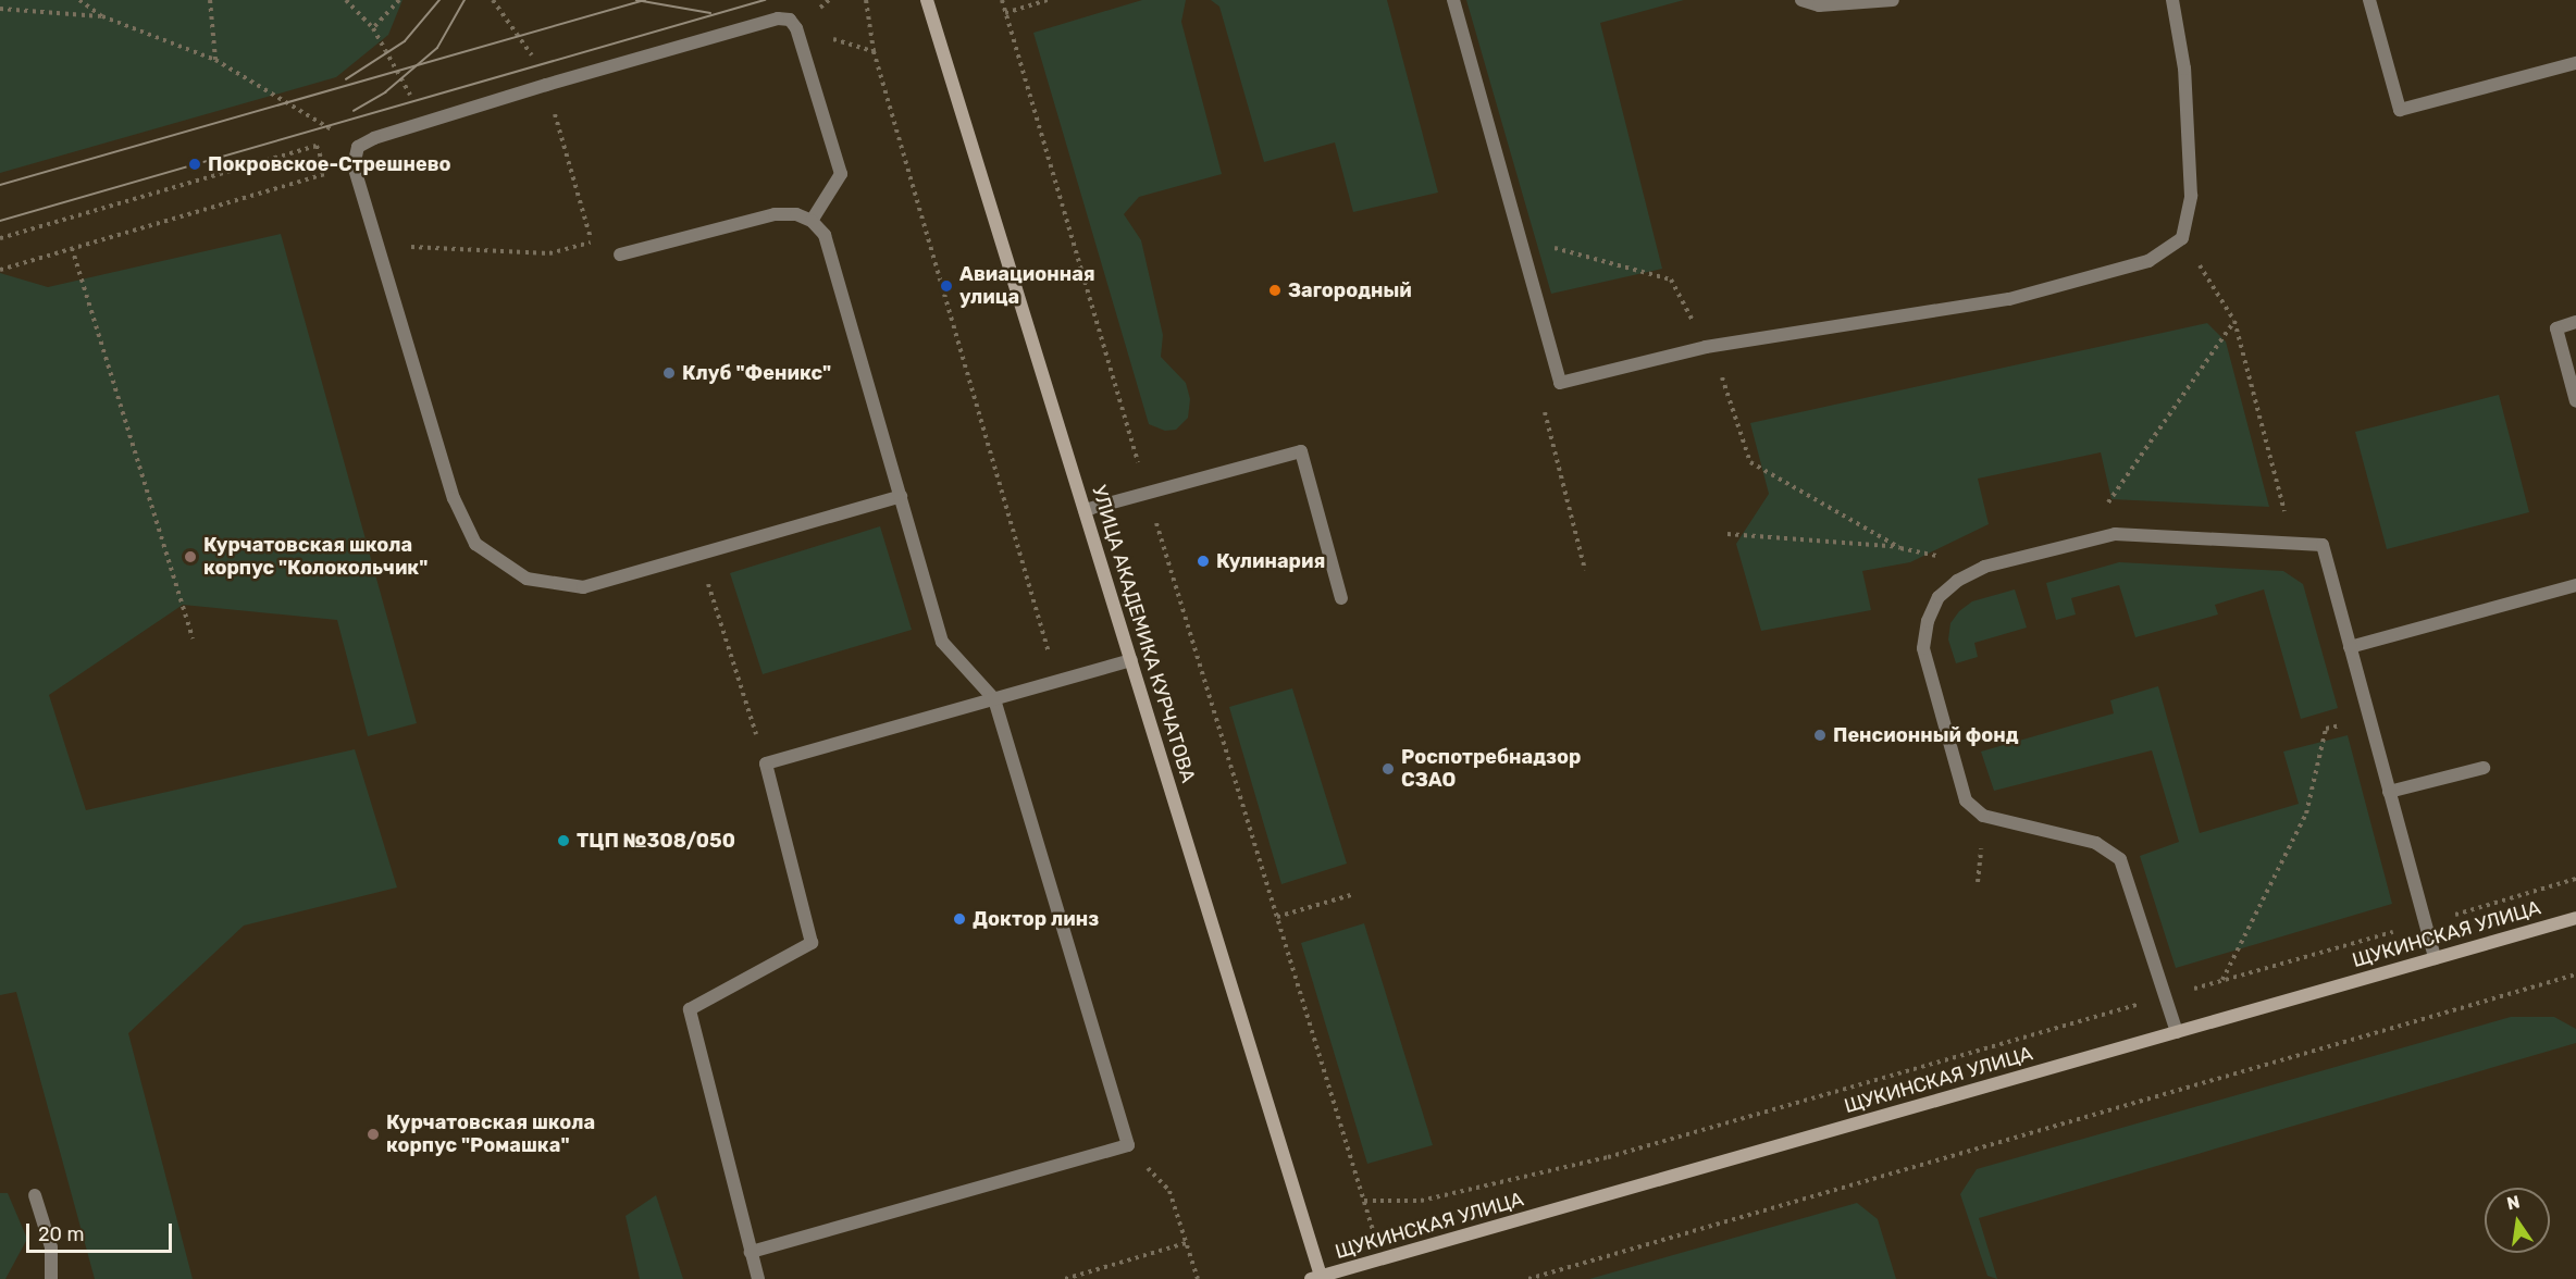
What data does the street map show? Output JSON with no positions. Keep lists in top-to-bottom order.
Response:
{
  "streets": {
    "main road": ["УЛИЦА АКАДЕМИКА КУРЧАТОВА", "ЩУКИНСКАЯ УЛИЦА"]
  },
  "crossings": [
    ["УЛИЦА АКАДЕМИКА КУРЧАТОВА", "ЩУКИНСКАЯ УЛИЦА"]
  ],
  "places": [
    "Покровское-Стрешнево",
    "Авиационная улица",
    "Загородный",
    "Клуб \"Феникс\"",
    "Курчатовская школа корпус \"Колокольчик\"",
    "Кулинария",
    "Пенсионный фонд",
    "Роспотребнадзор СЗАО",
    "ТЦП №308/050",
    "Доктор линз",
    "Курчатовская школа корпус \"Ромашка\""
  ],
  "scale_bar": "20 m",
  "north": "top"
}
